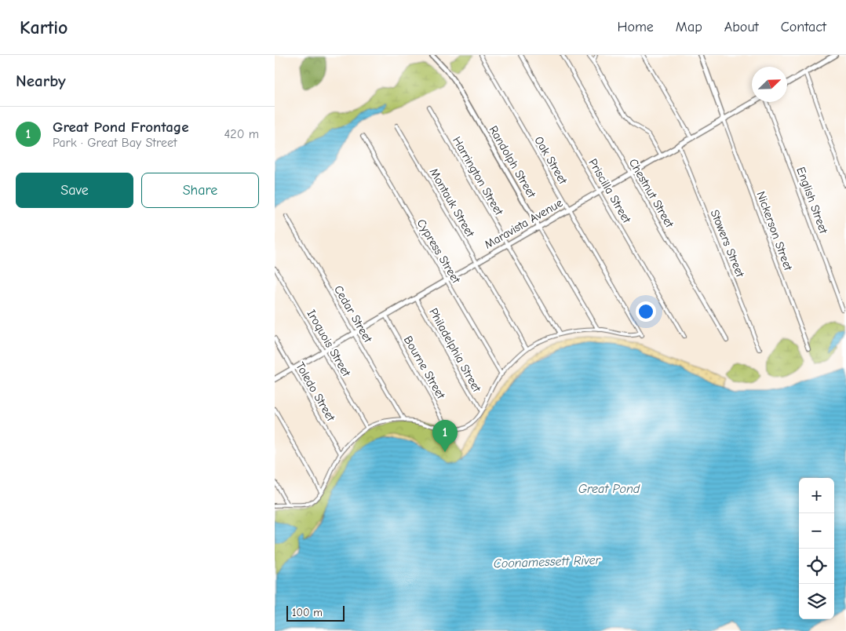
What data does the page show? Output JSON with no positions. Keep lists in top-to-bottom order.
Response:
{
  "streets": {
    "main road": ["Maravista Avenue"],
    "street": [
      "Oak Street",
      "Randolph Street",
      "Harrington Street",
      "Priscilla Street",
      "Chestnut Street",
      "English Street",
      "Montauk Street",
      "Nickerson Street",
      "Stowers Street",
      "Cypress Street",
      "Cedar Street",
      "Iroquois Street",
      "Philadelphia Street",
      "Bourne Street",
      "Toledo Street"
    ]
  },
  "crossings": [
    ["Oak Street", "Randolph Street"],
    ["Oak Street", "Maravista Avenue"],
    ["Randolph Street", "Maravista Avenue"],
    ["Harrington Street", "Maravista Avenue"],
    ["Priscilla Street", "Maravista Avenue"],
    ["Chestnut Street", "Maravista Avenue"],
    ["Montauk Street", "Maravista Avenue"],
    ["Maravista Avenue", "Nickerson Street"],
    ["Maravista Avenue", "Stowers Street"],
    ["Maravista Avenue", "Cypress Street"],
    ["Maravista Avenue", "Cedar Street"],
    ["Maravista Avenue", "Iroquois Street"],
    ["Maravista Avenue", "Philadelphia Street"],
    ["Maravista Avenue", "Bourne Street"],
    ["Maravista Avenue", "Toledo Street"]
  ],
  "water": ["Great Pond", "Coonamessett River"],
  "scale_bar": "100 m",
  "north": "top right",
  "page": {
    "header": "Kartio",
    "nav": [
      "Home",
      "Map",
      "About",
      "Contact"
    ],
    "heading": "Nearby",
    "list": [
      {
        "mark": "1",
        "name": "Great Pond Frontage",
        "note": "Park · Great Bay Street",
        "value": "420 m"
      }
    ],
    "buttons": ["Save", "Share"],
    "pins": "1",
    "map_buttons": ["+", "−"],
    "scale": "100 m"
  }
}
